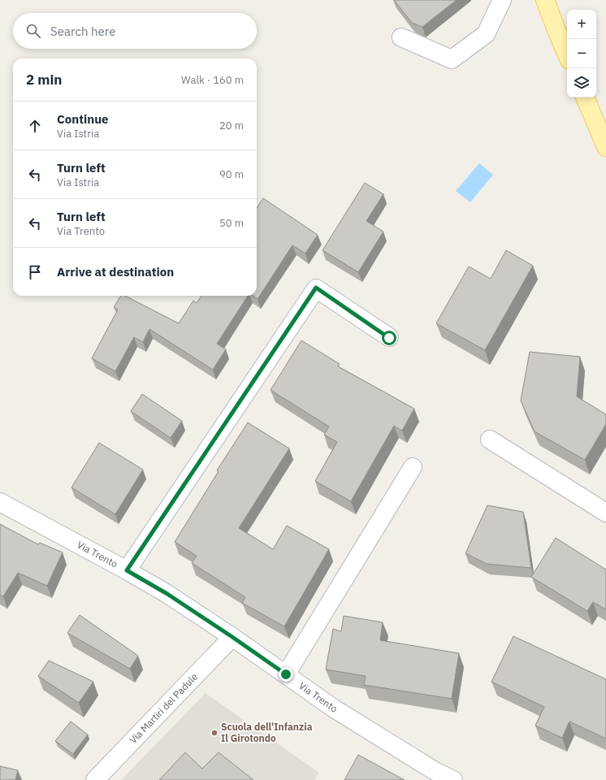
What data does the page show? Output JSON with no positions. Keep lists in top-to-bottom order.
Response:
{
  "streets": {
    "street": ["Via Trento", "Via Martiri del Padule"]
  },
  "crossings": [
    ["Via Trento", "Via Martiri del Padule"]
  ],
  "places": ["Scuola dell'Infanzia Il Girotondo"],
  "page": {
    "map_buttons": ["+", "−"],
    "search": "Search here",
    "heading": ["2 min", "Walk · 160 m"],
    "list": [
      ["Continue", "Via Istria", "20 m"],
      ["Turn left", "Via Istria", "90 m"],
      ["Turn left", "Via Trento", "50 m"],
      "Arrive at destination"
    ]
  }
}
